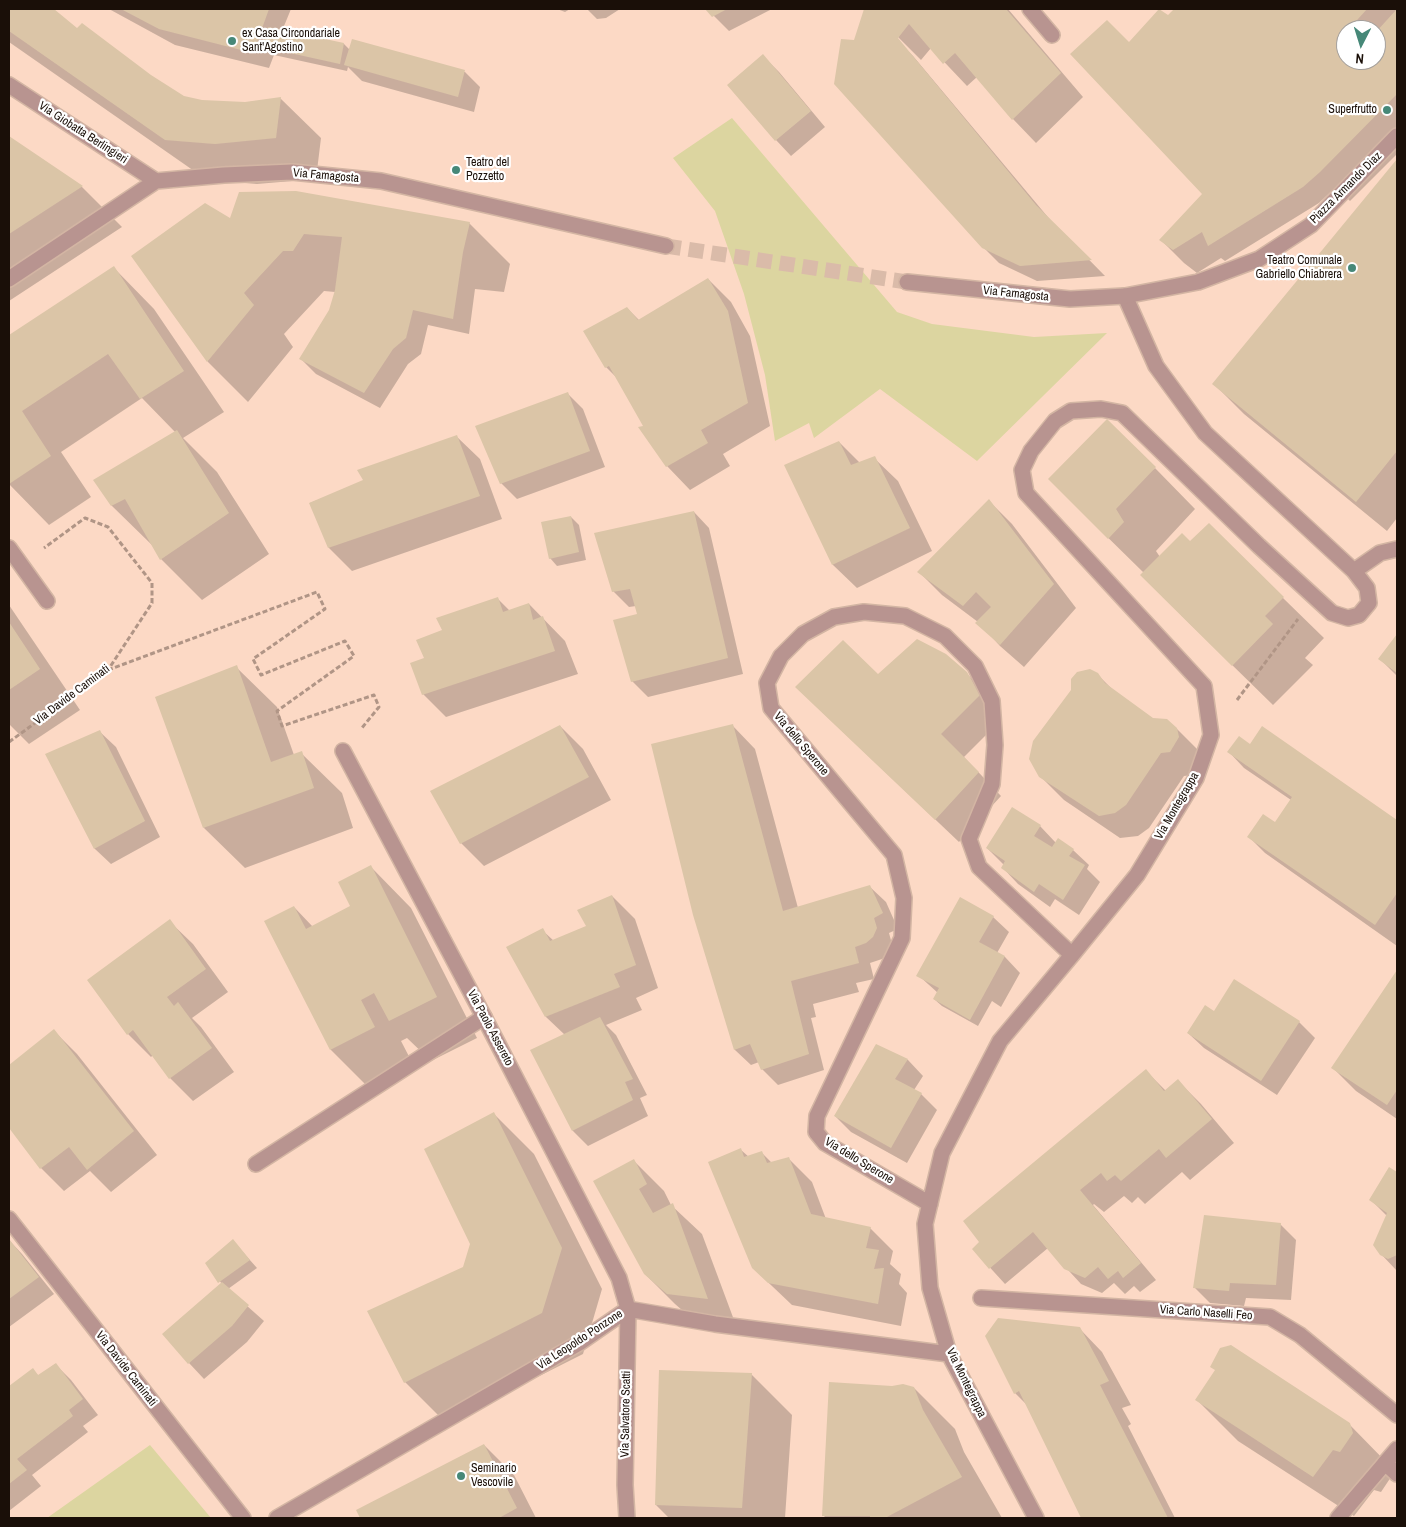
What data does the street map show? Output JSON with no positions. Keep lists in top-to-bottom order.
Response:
{
  "streets": {
    "street": [
      "Via Giobatta Berlingieri",
      "Via Famagosta",
      "Piazza Armando Diaz",
      "Via Davide Caminati",
      "Via dello Sperone",
      "Via Montegrappa",
      "Via Paolo Assereto",
      "Via Carlo Naselli Feo",
      "Via Leopoldo Ponzone",
      "Via Salvatore Scatti"
    ]
  },
  "crossings": [
    ["Via Giobatta Berlingieri", "Via Famagosta"],
    ["Via Famagosta", "Piazza Armando Diaz"],
    ["Via Famagosta", "Via Montegrappa"],
    ["Piazza Armando Diaz", "Via Montegrappa"],
    ["Via dello Sperone", "Via Montegrappa"],
    ["Via Montegrappa", "Via Leopoldo Ponzone"],
    ["Via Paolo Assereto", "Via Leopoldo Ponzone"],
    ["Via Paolo Assereto", "Via Salvatore Scatti"],
    ["Via Leopoldo Ponzone", "Via Salvatore Scatti"]
  ],
  "places": [
    "ex Casa Circondariale Sant'Agostino",
    "Superfrutto",
    "Teatro del Pozzetto",
    "Teatro Comunale Gabriello Chiabrera",
    "Seminario Vescovile"
  ],
  "north": "bottom"
}
